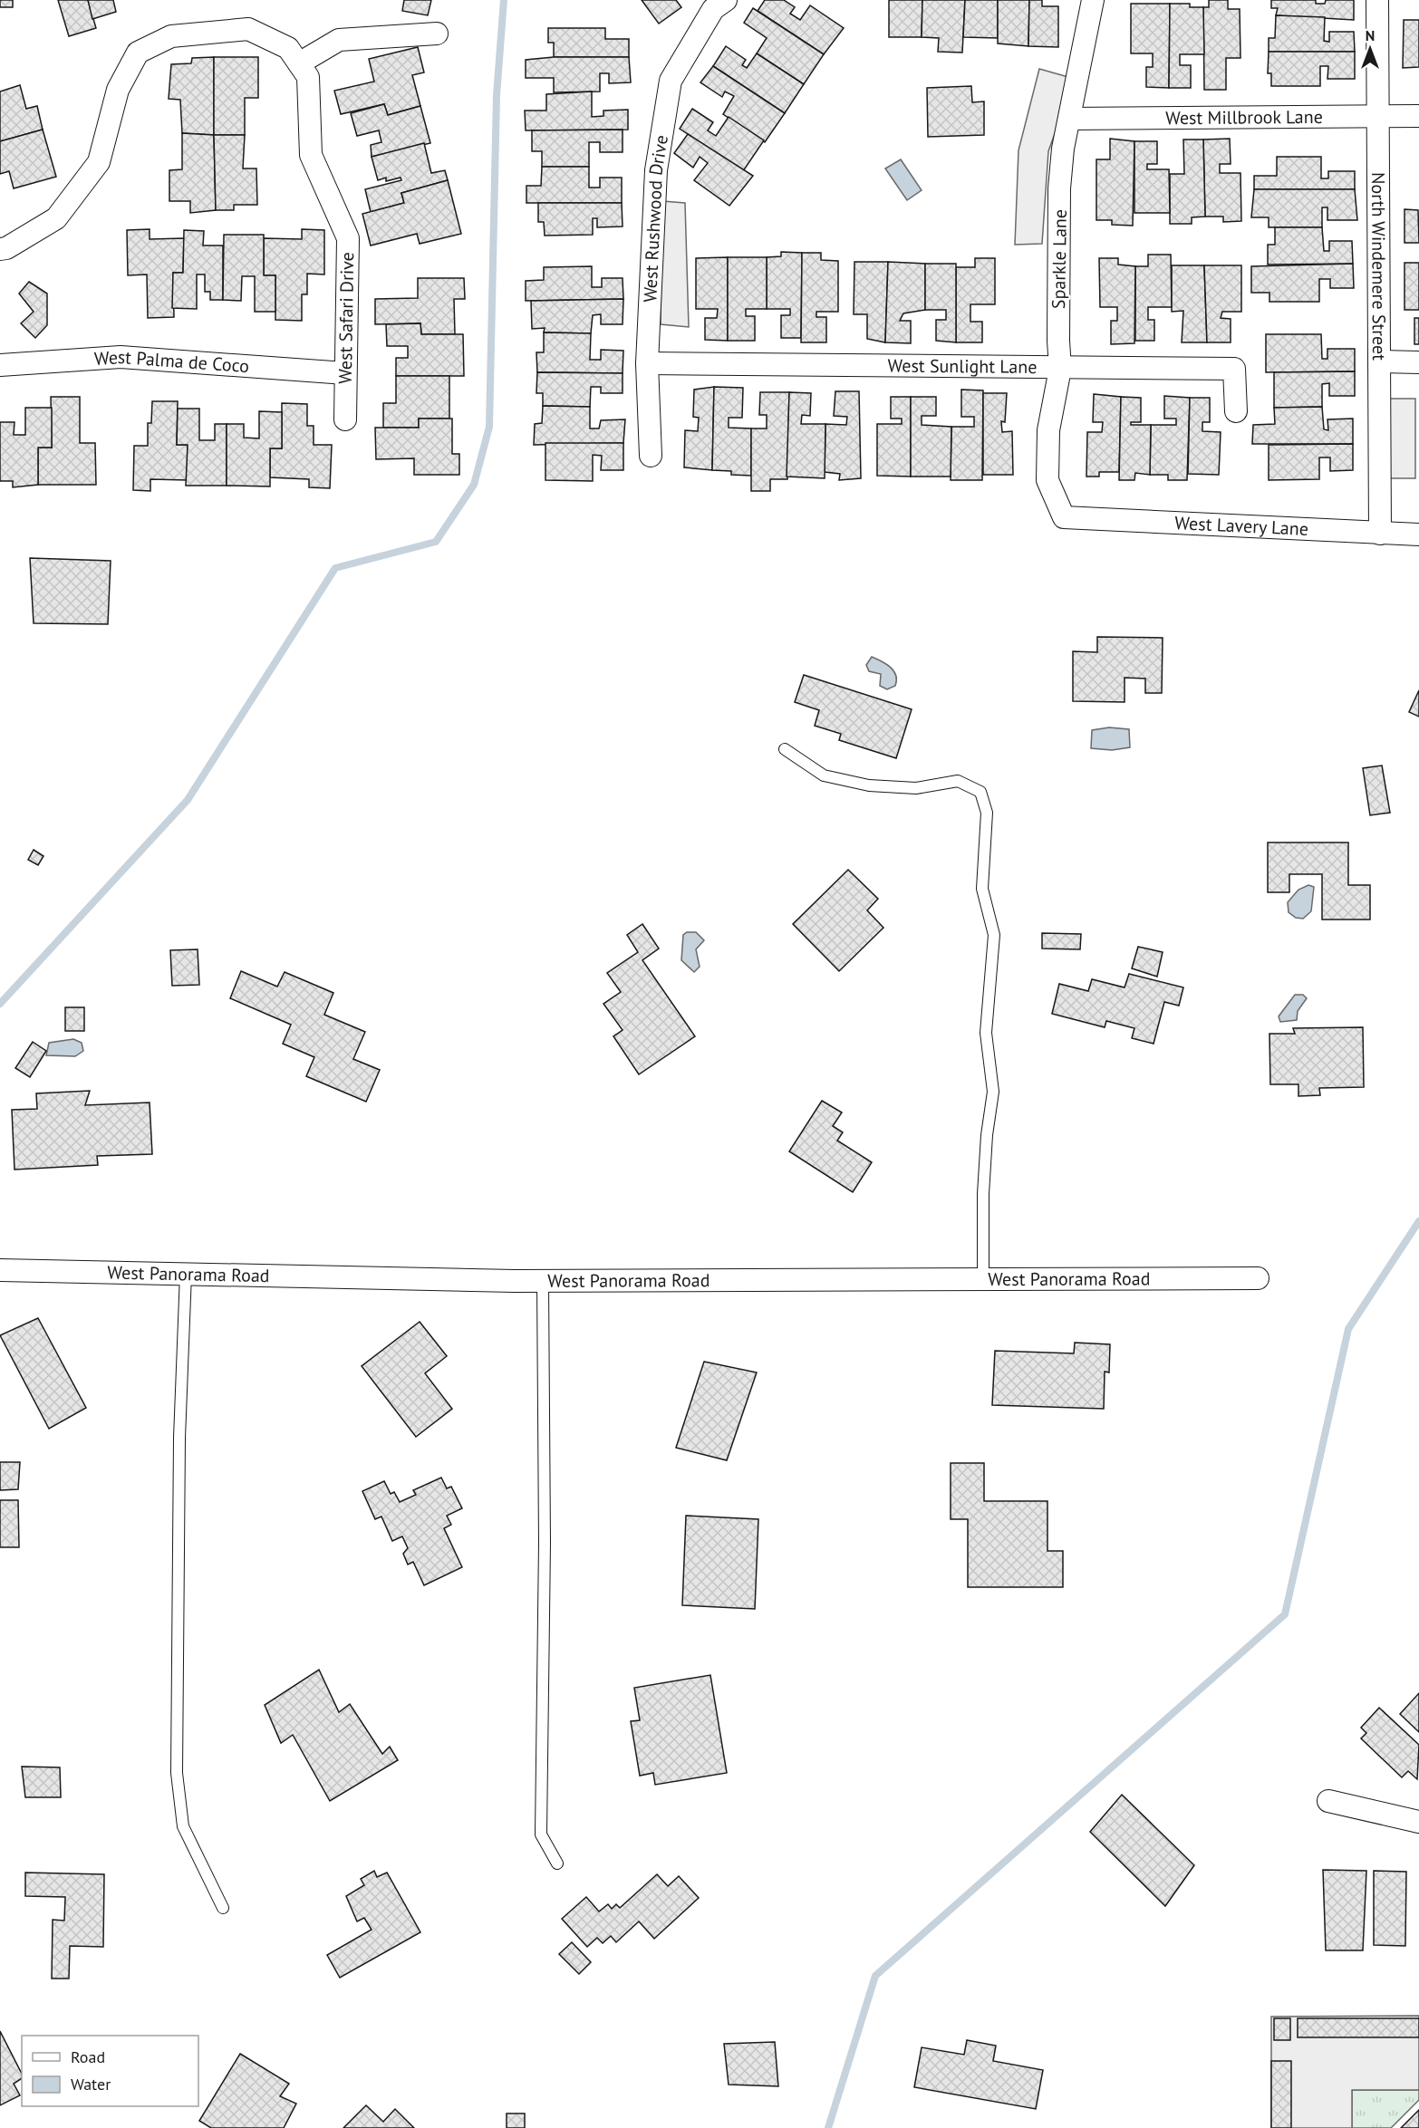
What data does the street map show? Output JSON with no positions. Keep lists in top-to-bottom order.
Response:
{
  "streets": {
    "street": [
      "West Millbrook Lane",
      "West Rushwood Drive",
      "Sparkle Lane",
      "North Windemere Street",
      "West Safari Drive",
      "West Palma de Coco",
      "West Sunlight Lane",
      "West Lavery Lane",
      "West Panorama Road"
    ]
  },
  "crossings": [
    ["West Millbrook Lane", "Sparkle Lane"],
    ["West Millbrook Lane", "North Windemere Street"],
    ["West Rushwood Drive", "West Sunlight Lane"],
    ["Sparkle Lane", "West Sunlight Lane"],
    ["Sparkle Lane", "West Lavery Lane"],
    ["North Windemere Street", "West Lavery Lane"],
    ["West Safari Drive", "West Palma de Coco"]
  ],
  "legend": ["Road", "Water"],
  "north": "top"
}
